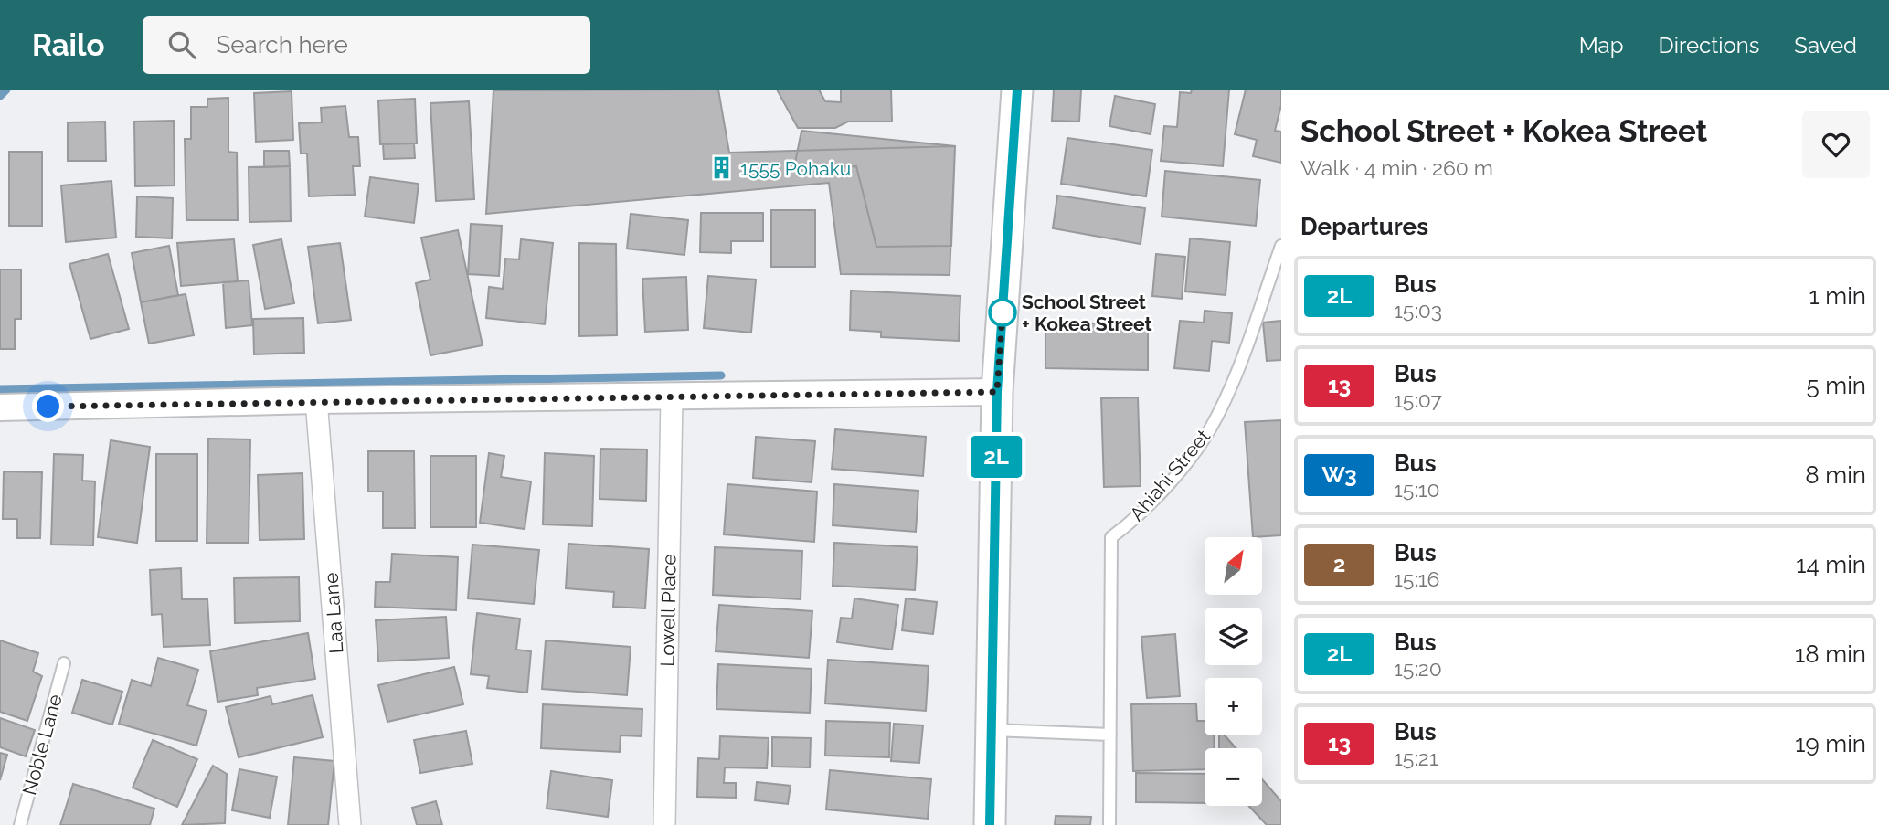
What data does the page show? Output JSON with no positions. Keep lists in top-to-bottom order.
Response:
{
  "streets": {
    "street": ["Lowell Place", "Laa Lane"],
    "lane": ["Ahiahi Street", "Noble Lane"]
  },
  "places": {
    "building": ["1555 Pohaku"],
    "other": ["School Street + Kokea Street"]
  },
  "lines": ["bus line 2L"],
  "north": "top right",
  "page": {
    "header": "Railo",
    "search": "Search here",
    "nav": ["Map", "Directions", "Saved"],
    "on_map": "2L",
    "heading": [
      ["School Street + Kokea Street", "Walk · 4 min · 260 m"],
      "Departures"
    ],
    "list": [
      {
        "mark": "2L",
        "name": "Bus",
        "note": "15:03",
        "value": "1 min"
      },
      {
        "mark": "13",
        "name": "Bus",
        "note": "15:07",
        "value": "5 min"
      },
      {
        "mark": "W3",
        "name": "Bus",
        "note": "15:10",
        "value": "8 min"
      },
      {
        "mark": "2",
        "name": "Bus",
        "note": "15:16",
        "value": "14 min"
      },
      {
        "mark": "2L",
        "name": "Bus",
        "note": "15:20",
        "value": "18 min"
      },
      {
        "mark": "13",
        "name": "Bus",
        "note": "15:21",
        "value": "19 min"
      }
    ],
    "map_buttons": ["+", "−"]
  }
}
